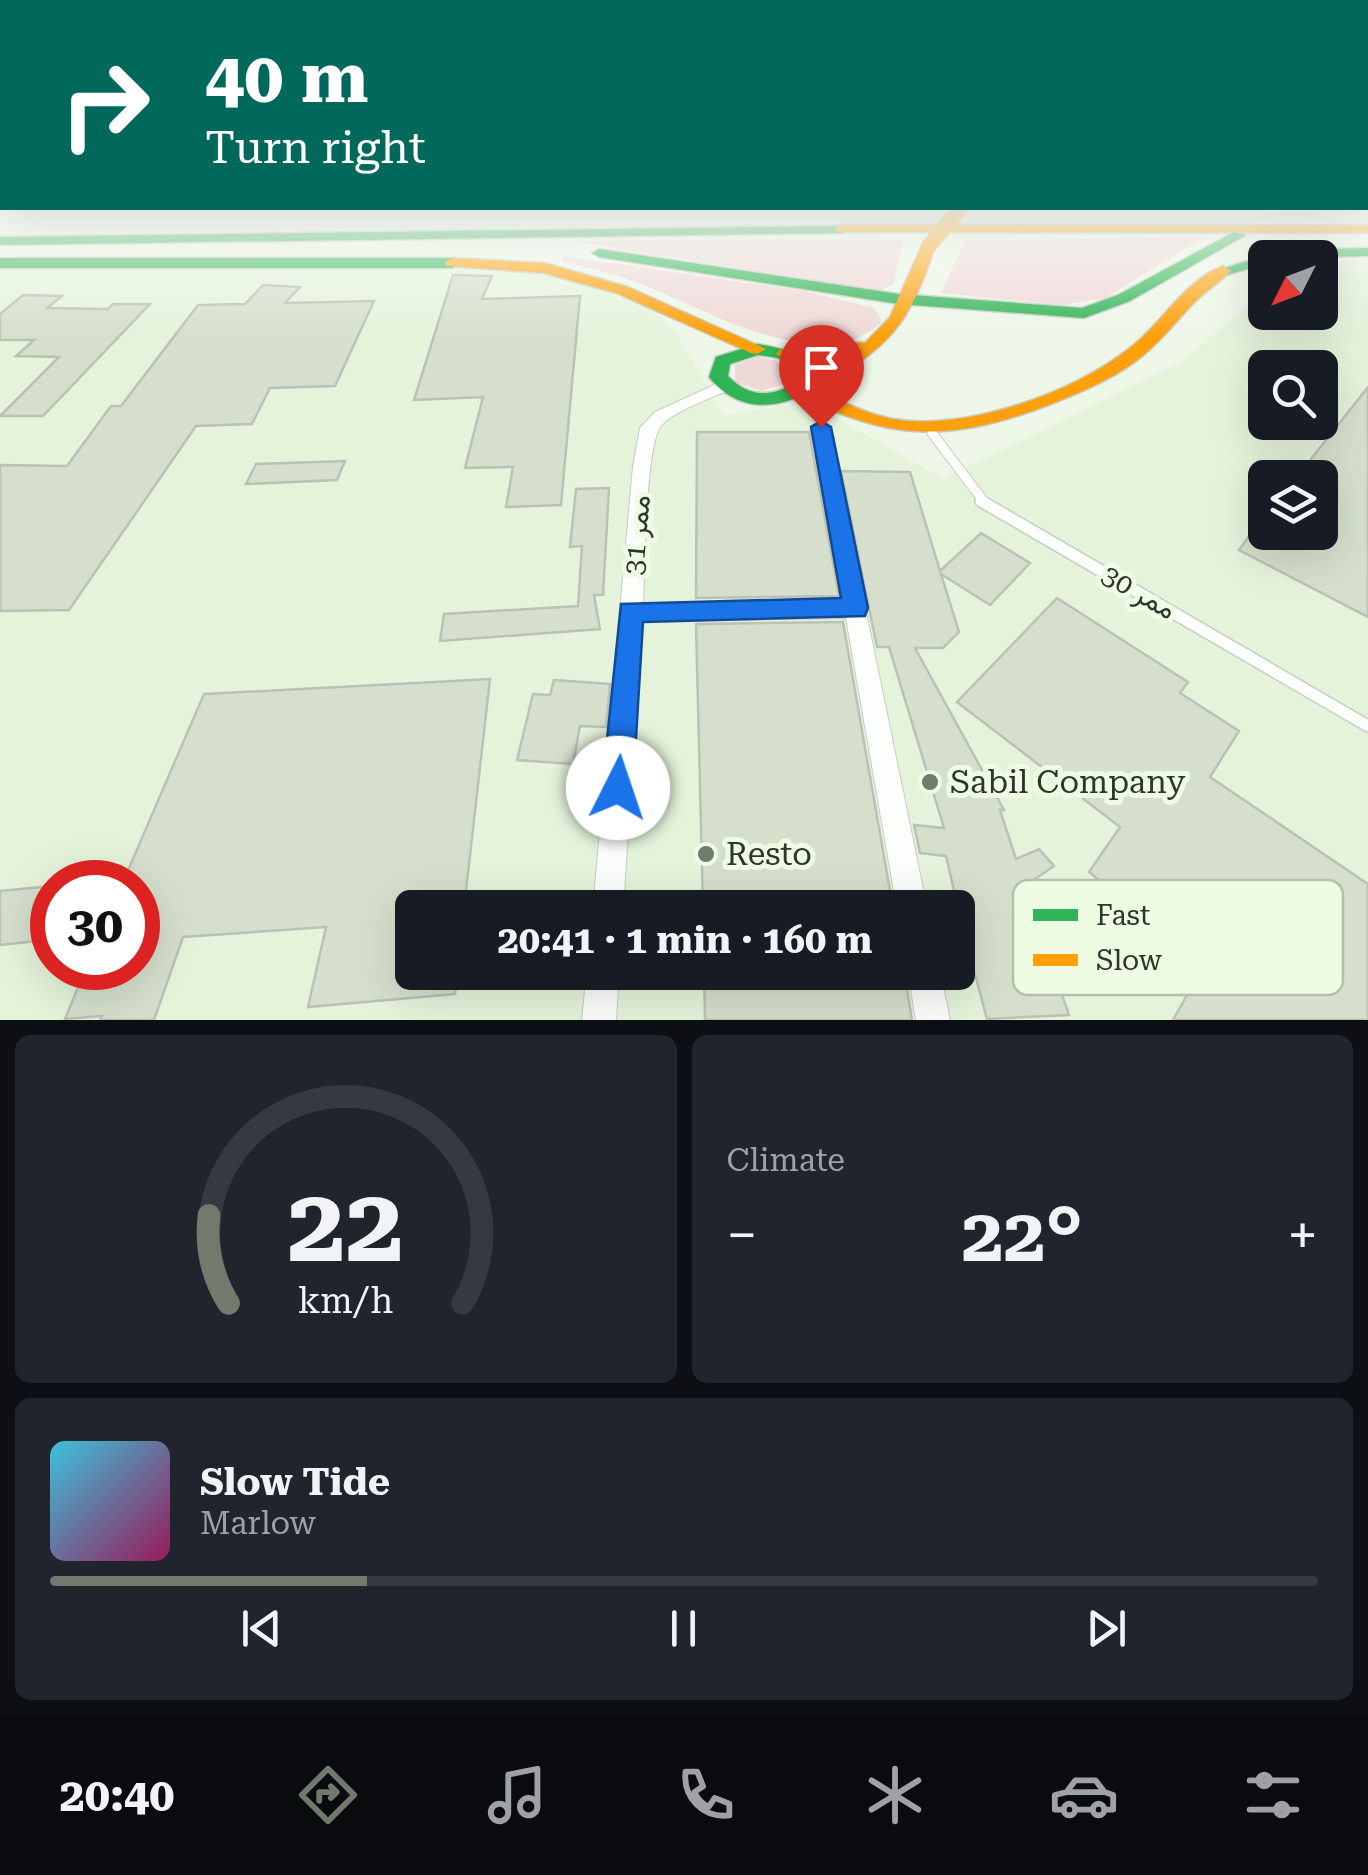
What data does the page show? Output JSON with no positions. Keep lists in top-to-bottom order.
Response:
{
  "streets": {
    "street": ["ممر 31"],
    "lane": ["ممر 30"]
  },
  "places": ["Sabil Company", "Resto"],
  "legend": ["Fast", "Slow"],
  "north": "bottom left",
  "page": {
    "turn": ["40 m", "Turn right"],
    "limit": "30",
    "trip": "20:41 · 1 min · 160 m",
    "tile": "Climate",
    "heat": ["−", "22°", "+"],
    "song": ["Slow Tide", "Marlow"],
    "tabs": "20:40",
    "gauge": ["22", "km/h"]
  }
}
